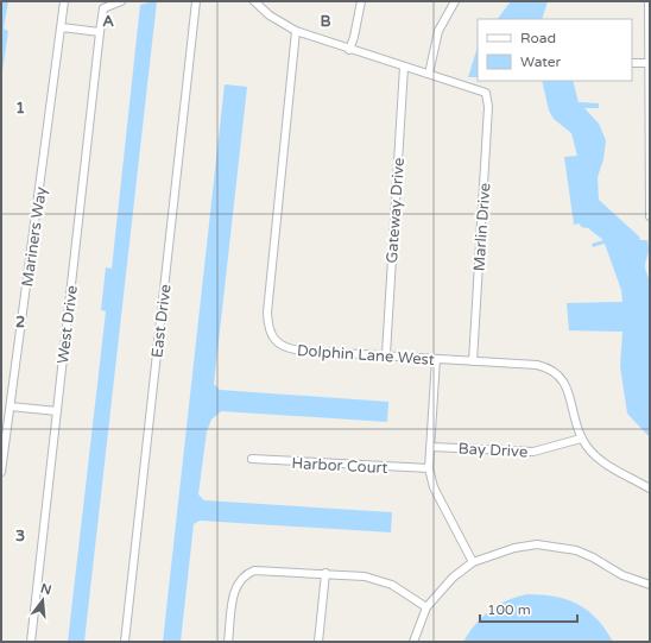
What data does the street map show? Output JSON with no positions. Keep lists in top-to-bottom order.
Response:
{
  "streets": {
    "street": [
      "Gateway Drive",
      "Marlin Drive",
      "Mariners Way",
      "East Drive",
      "West Drive",
      "Dolphin Lane West",
      "Bay Drive",
      "Harbor Court"
    ]
  },
  "crossings": [
    ["Gateway Drive", "Dolphin Lane West"],
    ["Marlin Drive", "Dolphin Lane West"],
    ["Dolphin Lane West", "Bay Drive"]
  ],
  "legend": ["Road", "Water"],
  "scale_bar": "100 m",
  "north": "top",
  "grid": {
    "columns": ["A", "B"],
    "rows": ["1", "2", "3"]
  }
}
